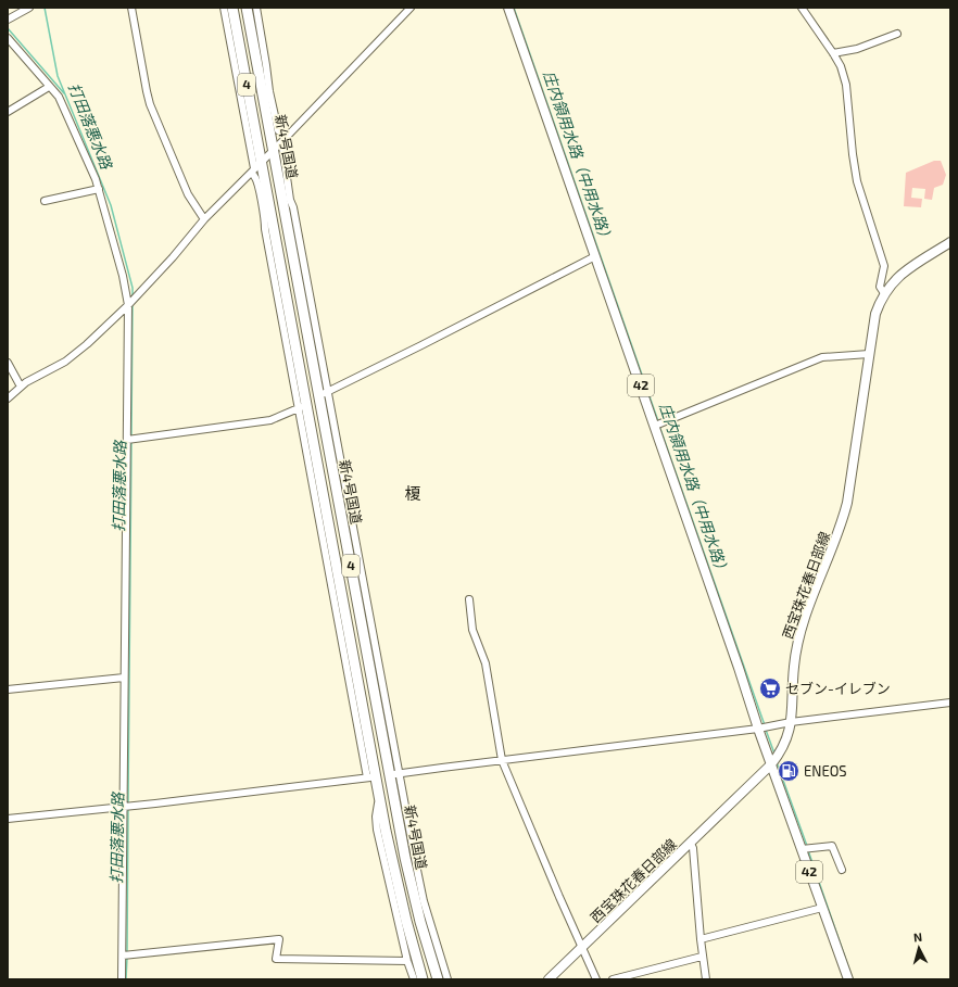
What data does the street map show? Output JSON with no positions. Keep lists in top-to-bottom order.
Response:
{
  "streets": {
    "highway": ["4", "新4号国道"],
    "main road": ["42", "西宝珠花春日部線"]
  },
  "crossings": [
    ["42", "西宝珠花春日部線"]
  ],
  "districts": ["榎"],
  "water": ["打田落悪水路", "庄内領用水路（中用水路）"],
  "places": {
    "supermarket": ["セブン-イレブン"],
    "fuel station": ["ENEOS"]
  },
  "north": "top"
}
